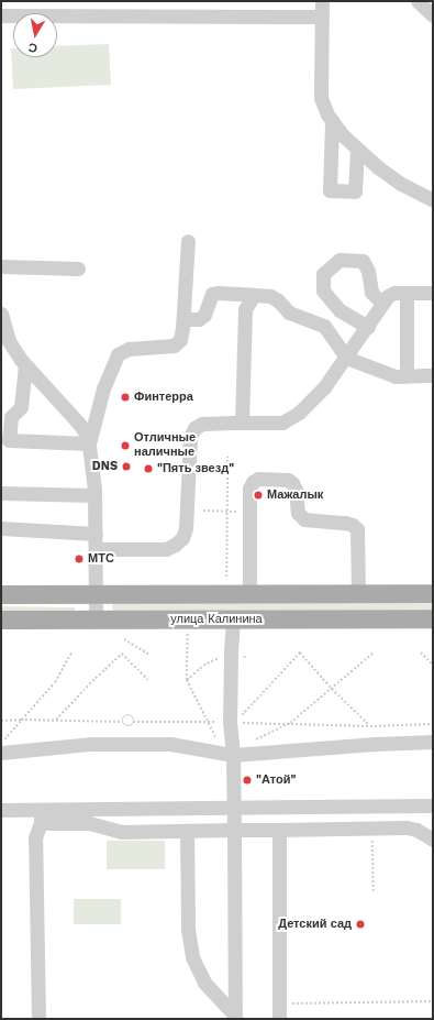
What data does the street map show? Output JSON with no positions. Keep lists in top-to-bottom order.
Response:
{
  "streets": {
    "main road": ["улица Калинина"]
  },
  "places": [
    "Финтерра",
    "Отличные наличные",
    "DNS",
    "\"Пять звезд\"",
    "Мажалык",
    "МТС",
    "\"Атой\"",
    "Детский сад"
  ],
  "north": "bottom"
}
